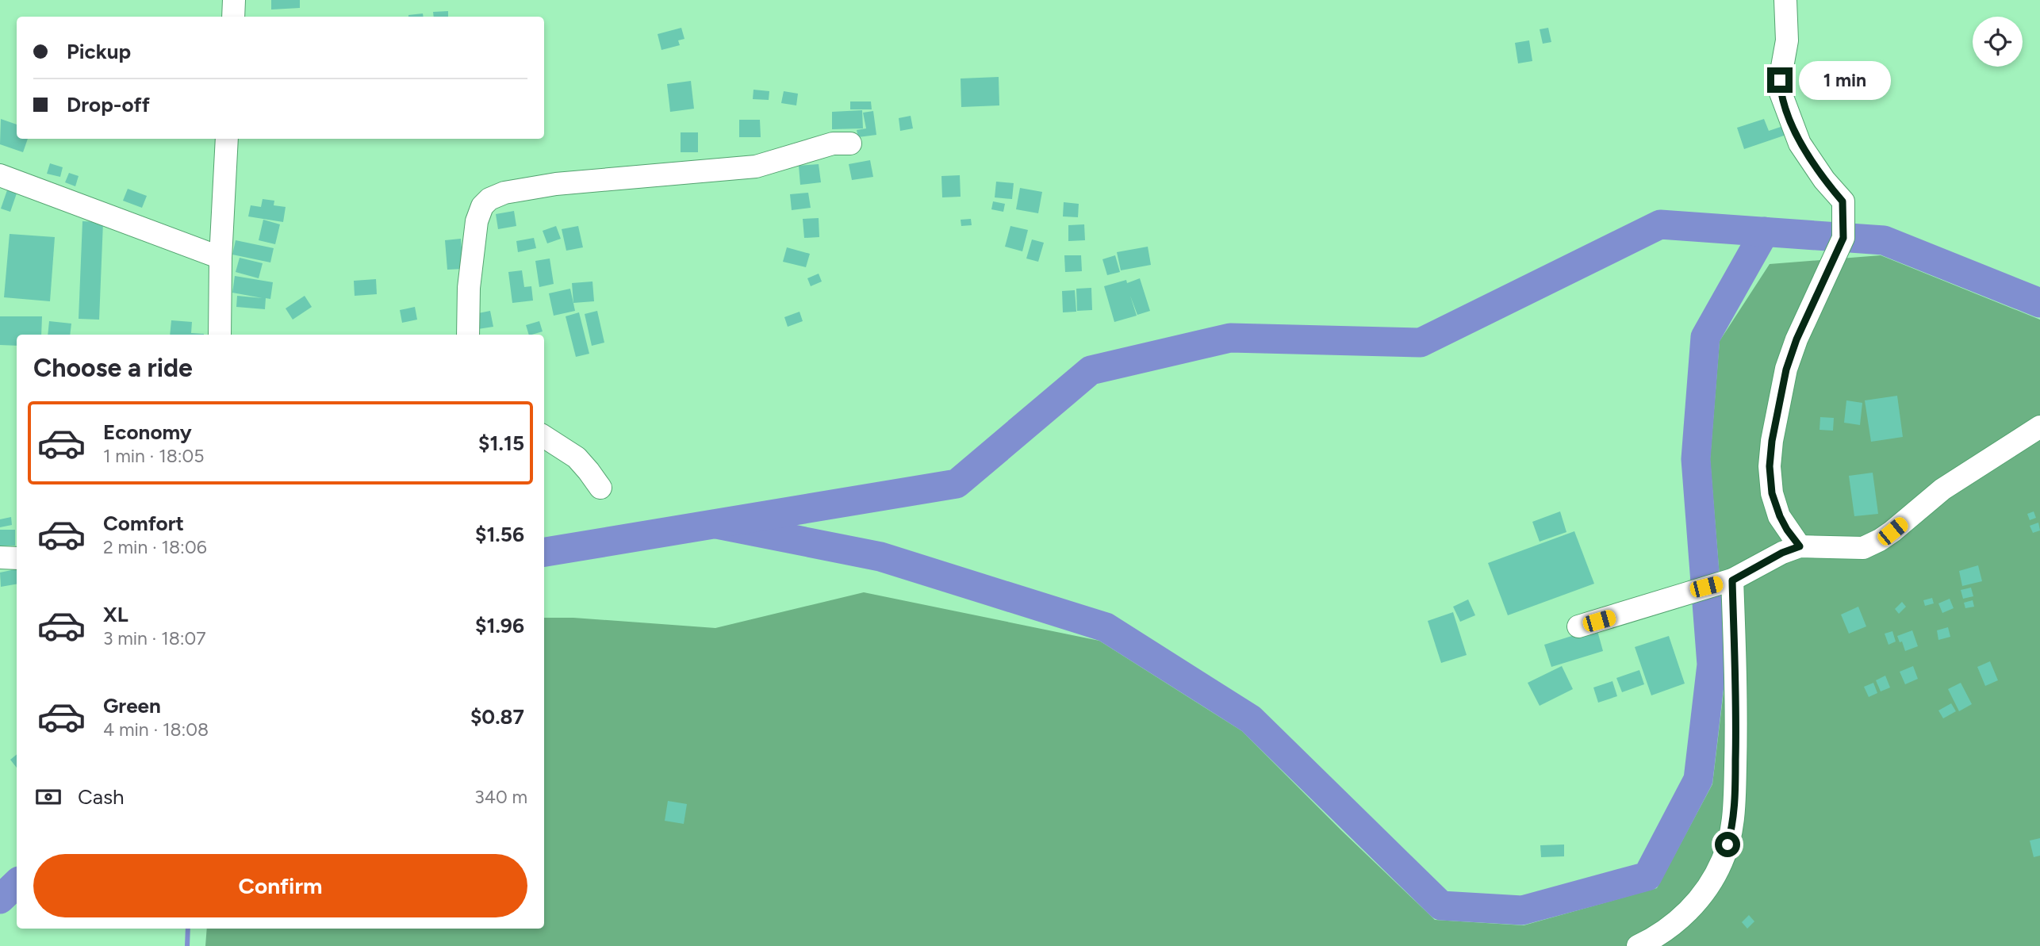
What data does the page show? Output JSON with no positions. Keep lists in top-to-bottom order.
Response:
{
  "page": {
    "banner": ["Pickup", "Drop-off"],
    "bubble": "1 min",
    "heading": "Choose a ride",
    "list": [
      {
        "name": "Economy",
        "note": "1 min · 18:05",
        "value": "$1.15"
      },
      {
        "name": "Comfort",
        "note": "2 min · 18:06",
        "value": "$1.56"
      },
      {
        "name": "XL",
        "note": "3 min · 18:07",
        "value": "$1.96"
      },
      {
        "name": "Green",
        "note": "4 min · 18:08",
        "value": "$0.87"
      }
    ],
    "pay": ["Cash", "340 m"],
    "buttons": "Confirm"
  }
}
